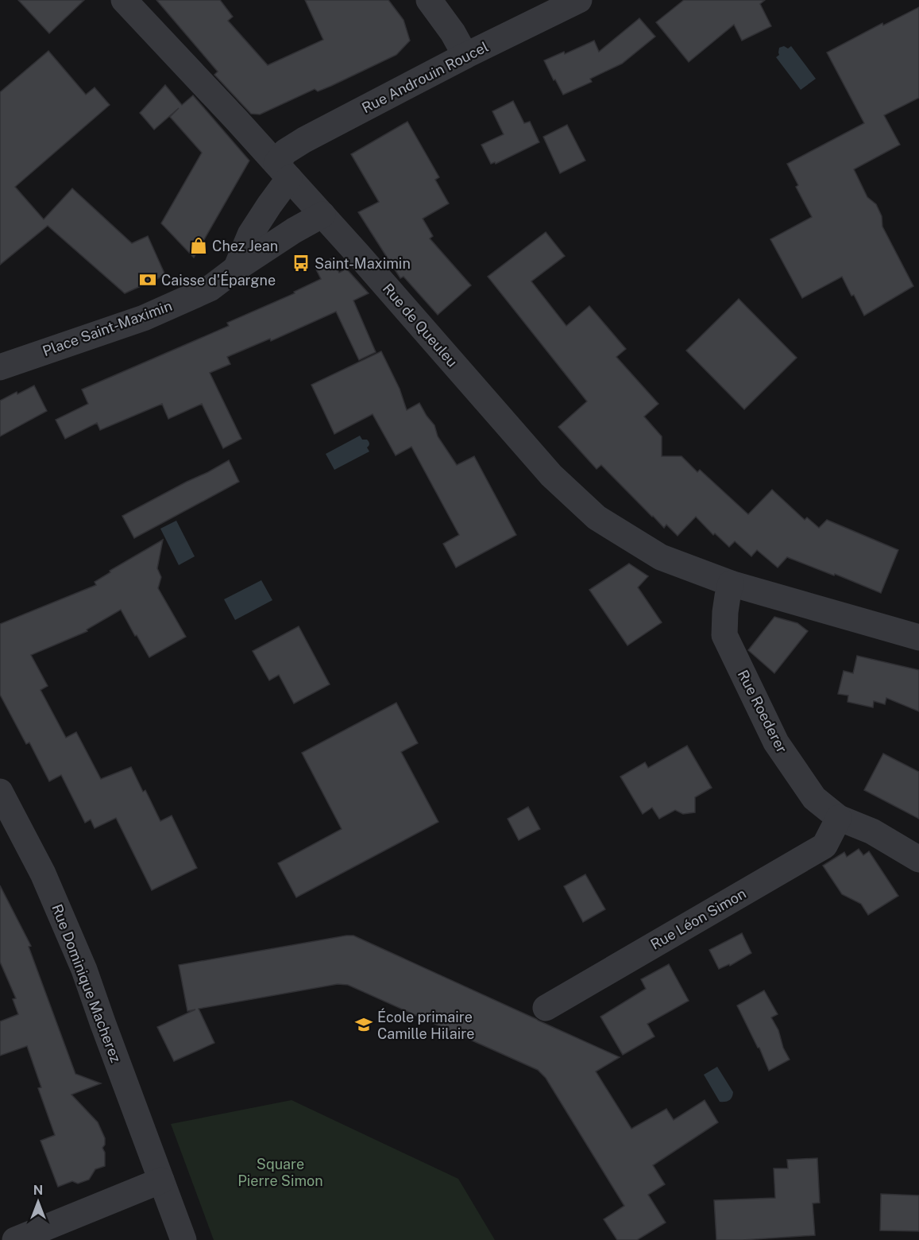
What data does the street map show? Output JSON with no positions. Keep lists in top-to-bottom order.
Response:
{
  "streets": {
    "street": [
      "Rue Androuin Roucel",
      "Rue de Queuleu",
      "Place Saint-Maximin",
      "Rue Roederer",
      "Rue Léon Simon",
      "Rue Dominique Macherez"
    ]
  },
  "crossings": [
    ["Rue Androuin Roucel", "Rue de Queuleu"],
    ["Rue de Queuleu", "Place Saint-Maximin"],
    ["Rue de Queuleu", "Rue Roederer"],
    ["Rue Roederer", "Rue Léon Simon"]
  ],
  "parks": ["Square Pierre Simon"],
  "places": {
    "shop": ["Chez Jean"],
    "bus stop": ["Saint-Maximin"],
    "bank": ["Caisse d'Épargne"],
    "school or university": ["École primaire Camille Hilaire"]
  },
  "north": "top"
}
